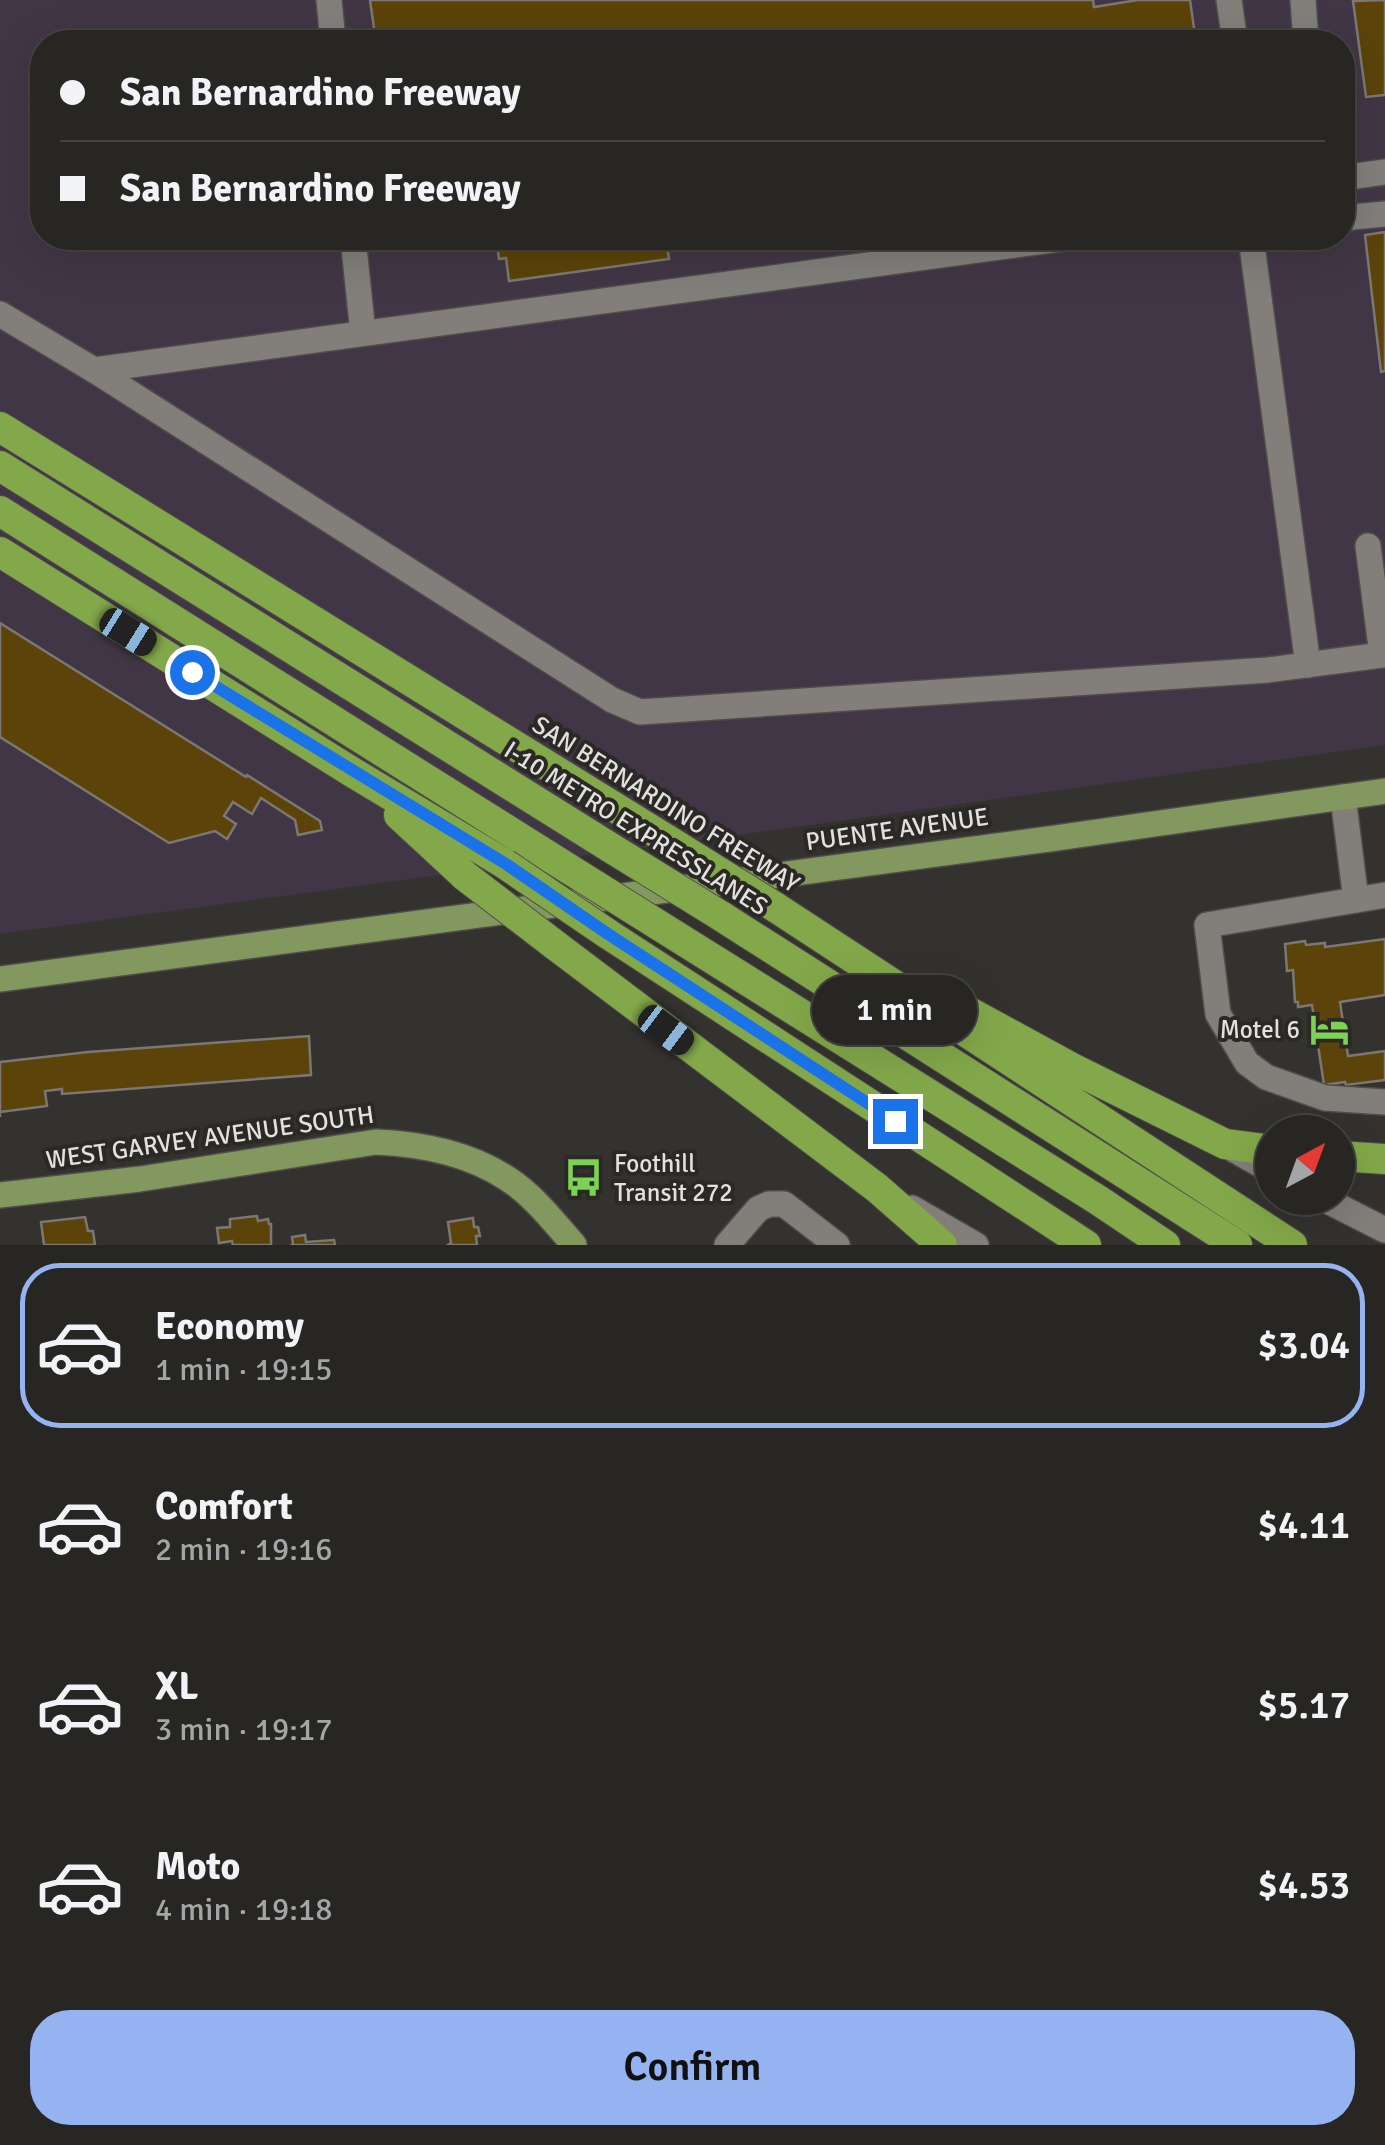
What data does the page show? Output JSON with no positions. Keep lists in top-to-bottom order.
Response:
{
  "streets": {
    "highway": ["SAN BERNARDINO FREEWAY", "I-10 METRO EXPRESSLANES"],
    "main road": ["PUENTE AVENUE", "WEST GARVEY AVENUE SOUTH"]
  },
  "places": {
    "hotel": ["Motel 6"],
    "bus stop": ["Foothill Transit 272"]
  },
  "north": "top right",
  "page": {
    "banner": ["San Bernardino Freeway", "San Bernardino Freeway"],
    "bubble": "1 min",
    "list": [
      {
        "name": "Economy",
        "note": "1 min · 19:15",
        "value": "$3.04"
      },
      {
        "name": "Comfort",
        "note": "2 min · 19:16",
        "value": "$4.11"
      },
      {
        "name": "XL",
        "note": "3 min · 19:17",
        "value": "$5.17"
      },
      {
        "name": "Moto",
        "note": "4 min · 19:18",
        "value": "$4.53"
      }
    ],
    "buttons": "Confirm"
  }
}
